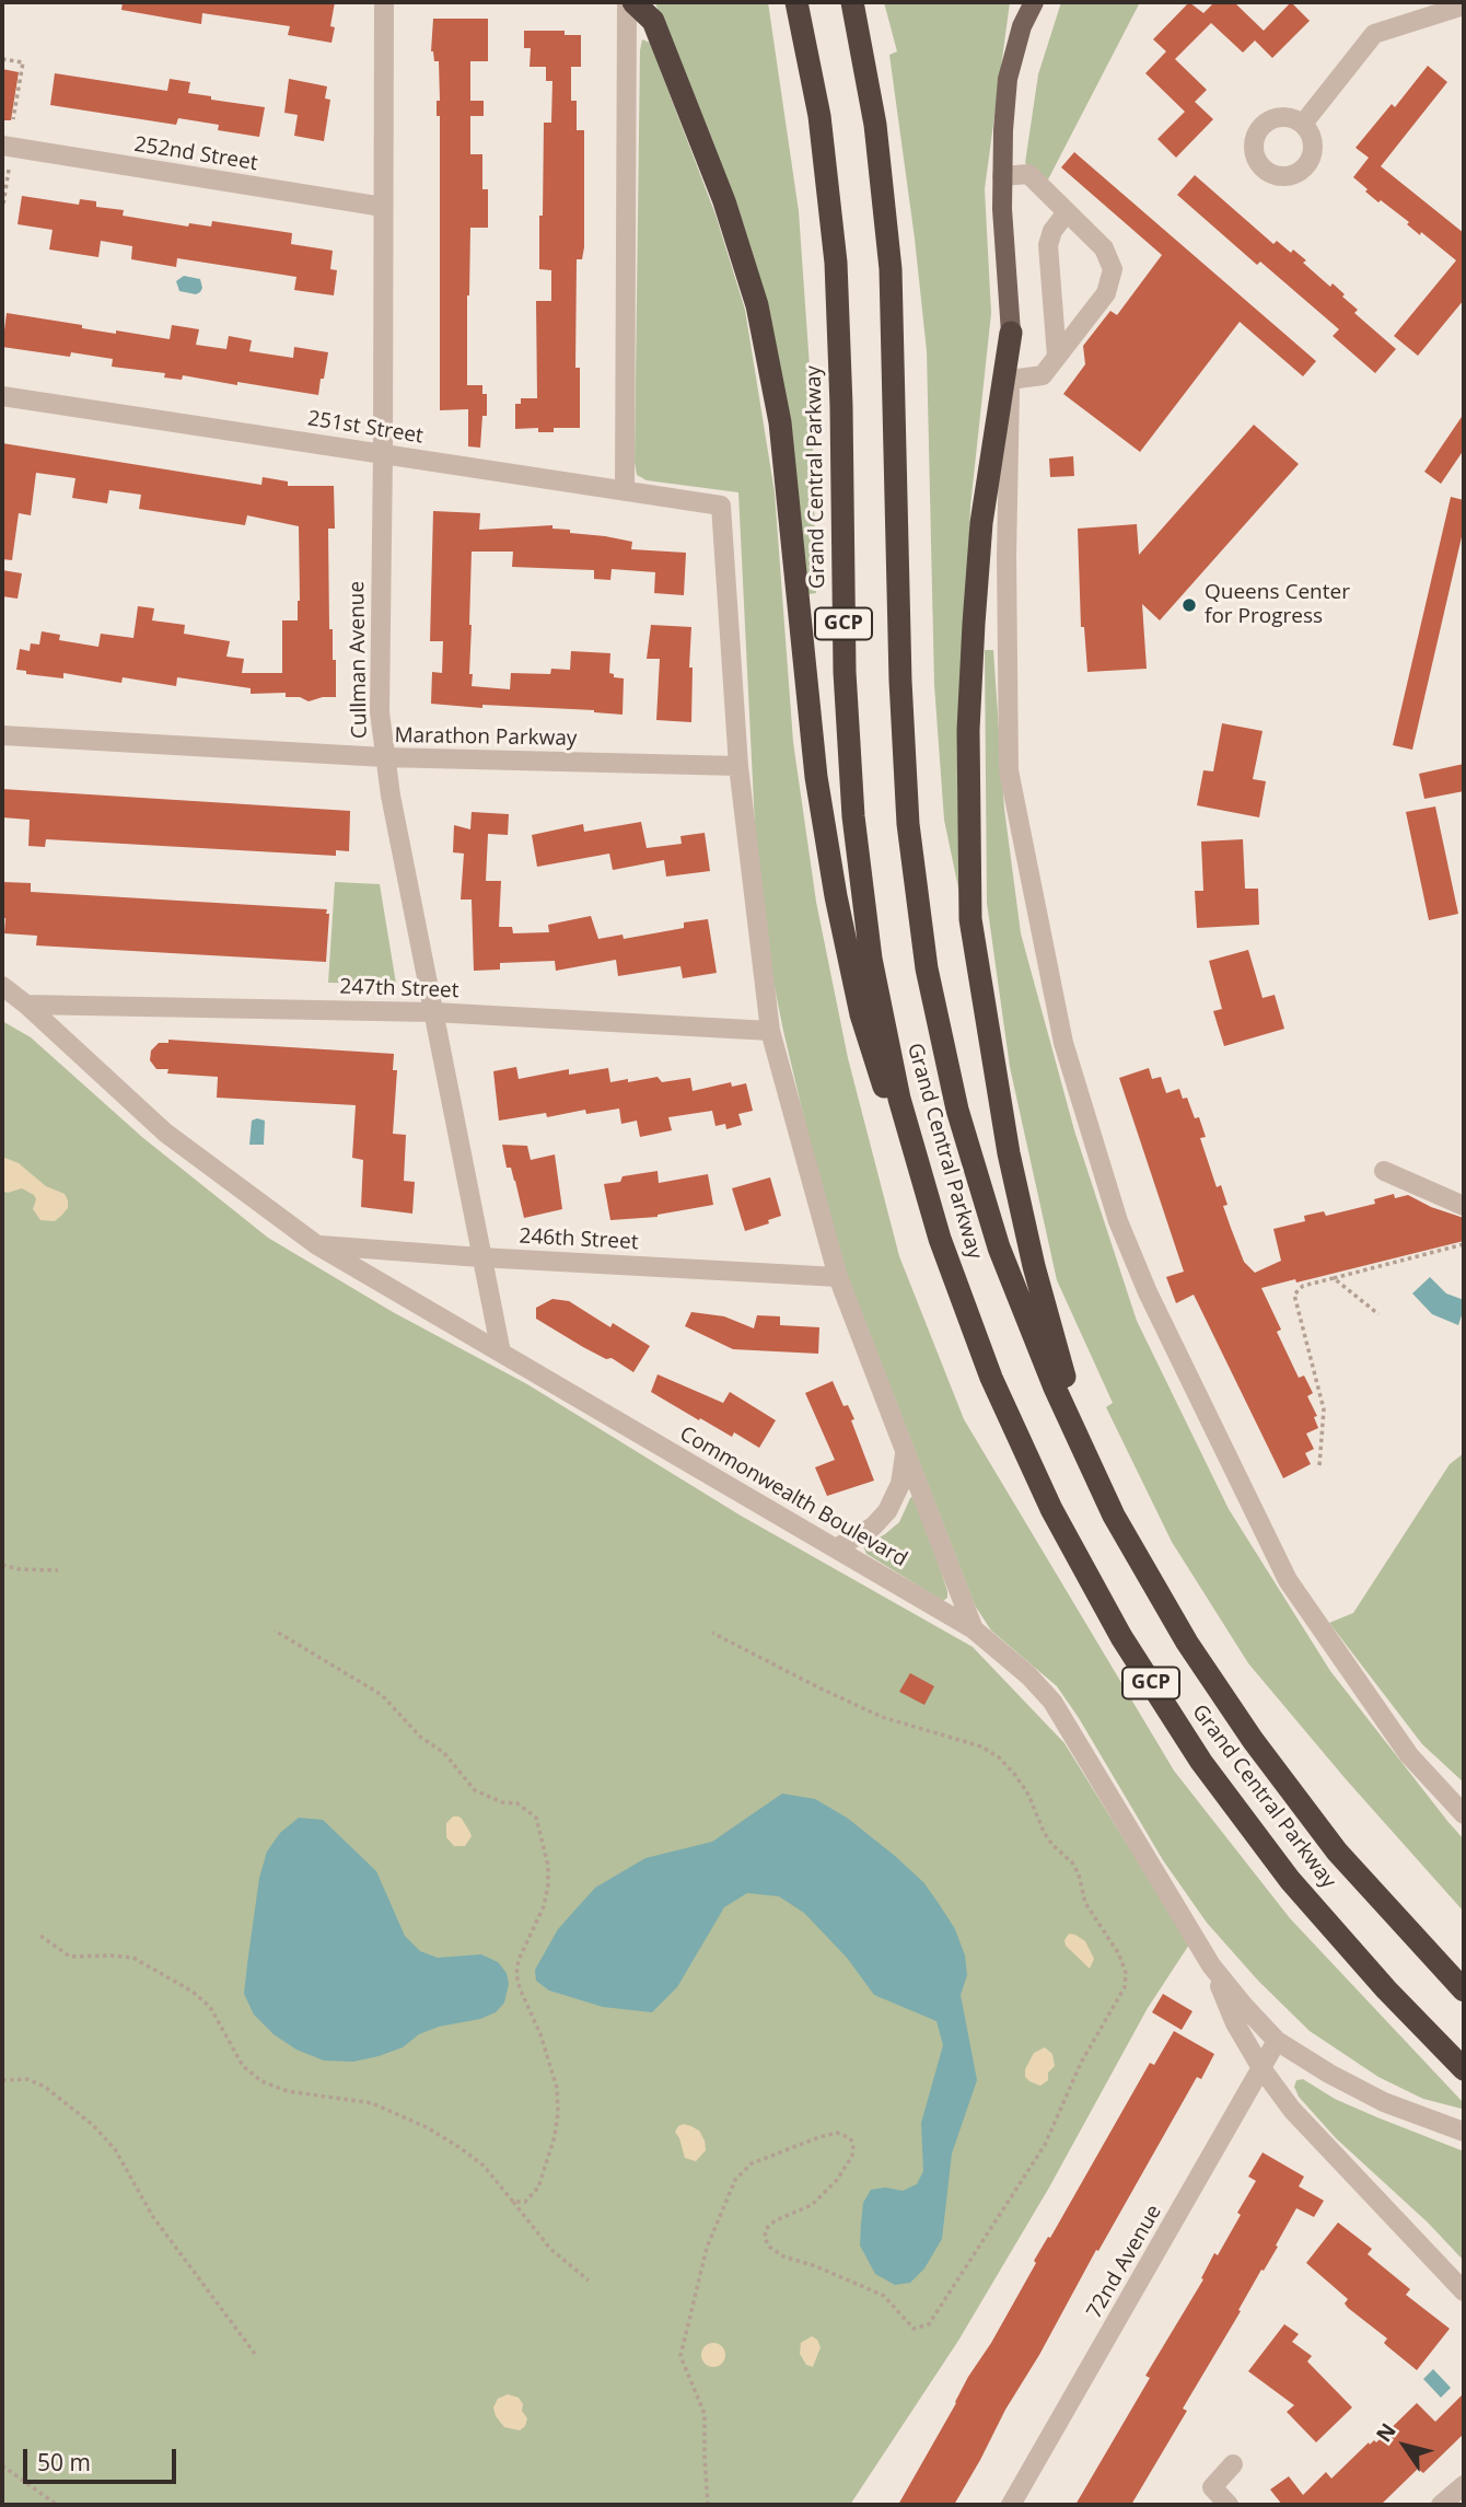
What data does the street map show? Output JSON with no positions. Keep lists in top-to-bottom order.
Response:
{
  "streets": {
    "highway": ["Grand Central Parkway", "GCP"],
    "street": [
      "252nd Street",
      "251st Street",
      "Cullman Avenue",
      "Marathon Parkway",
      "247th Street",
      "246th Street",
      "Commonwealth Boulevard",
      "72nd Avenue"
    ]
  },
  "crossings": [
    ["252nd Street", "Cullman Avenue"],
    ["251st Street", "Cullman Avenue"],
    ["251st Street", "Marathon Parkway"],
    ["Cullman Avenue", "Marathon Parkway"],
    ["Cullman Avenue", "247th Street"],
    ["Cullman Avenue", "246th Street"],
    ["Cullman Avenue", "Commonwealth Boulevard"],
    ["247th Street", "Commonwealth Boulevard"],
    ["246th Street", "Commonwealth Boulevard"],
    ["Commonwealth Boulevard", "72nd Avenue"]
  ],
  "places": ["Queens Center for Progress"],
  "scale_bar": "50 m",
  "north": "top left"
}
